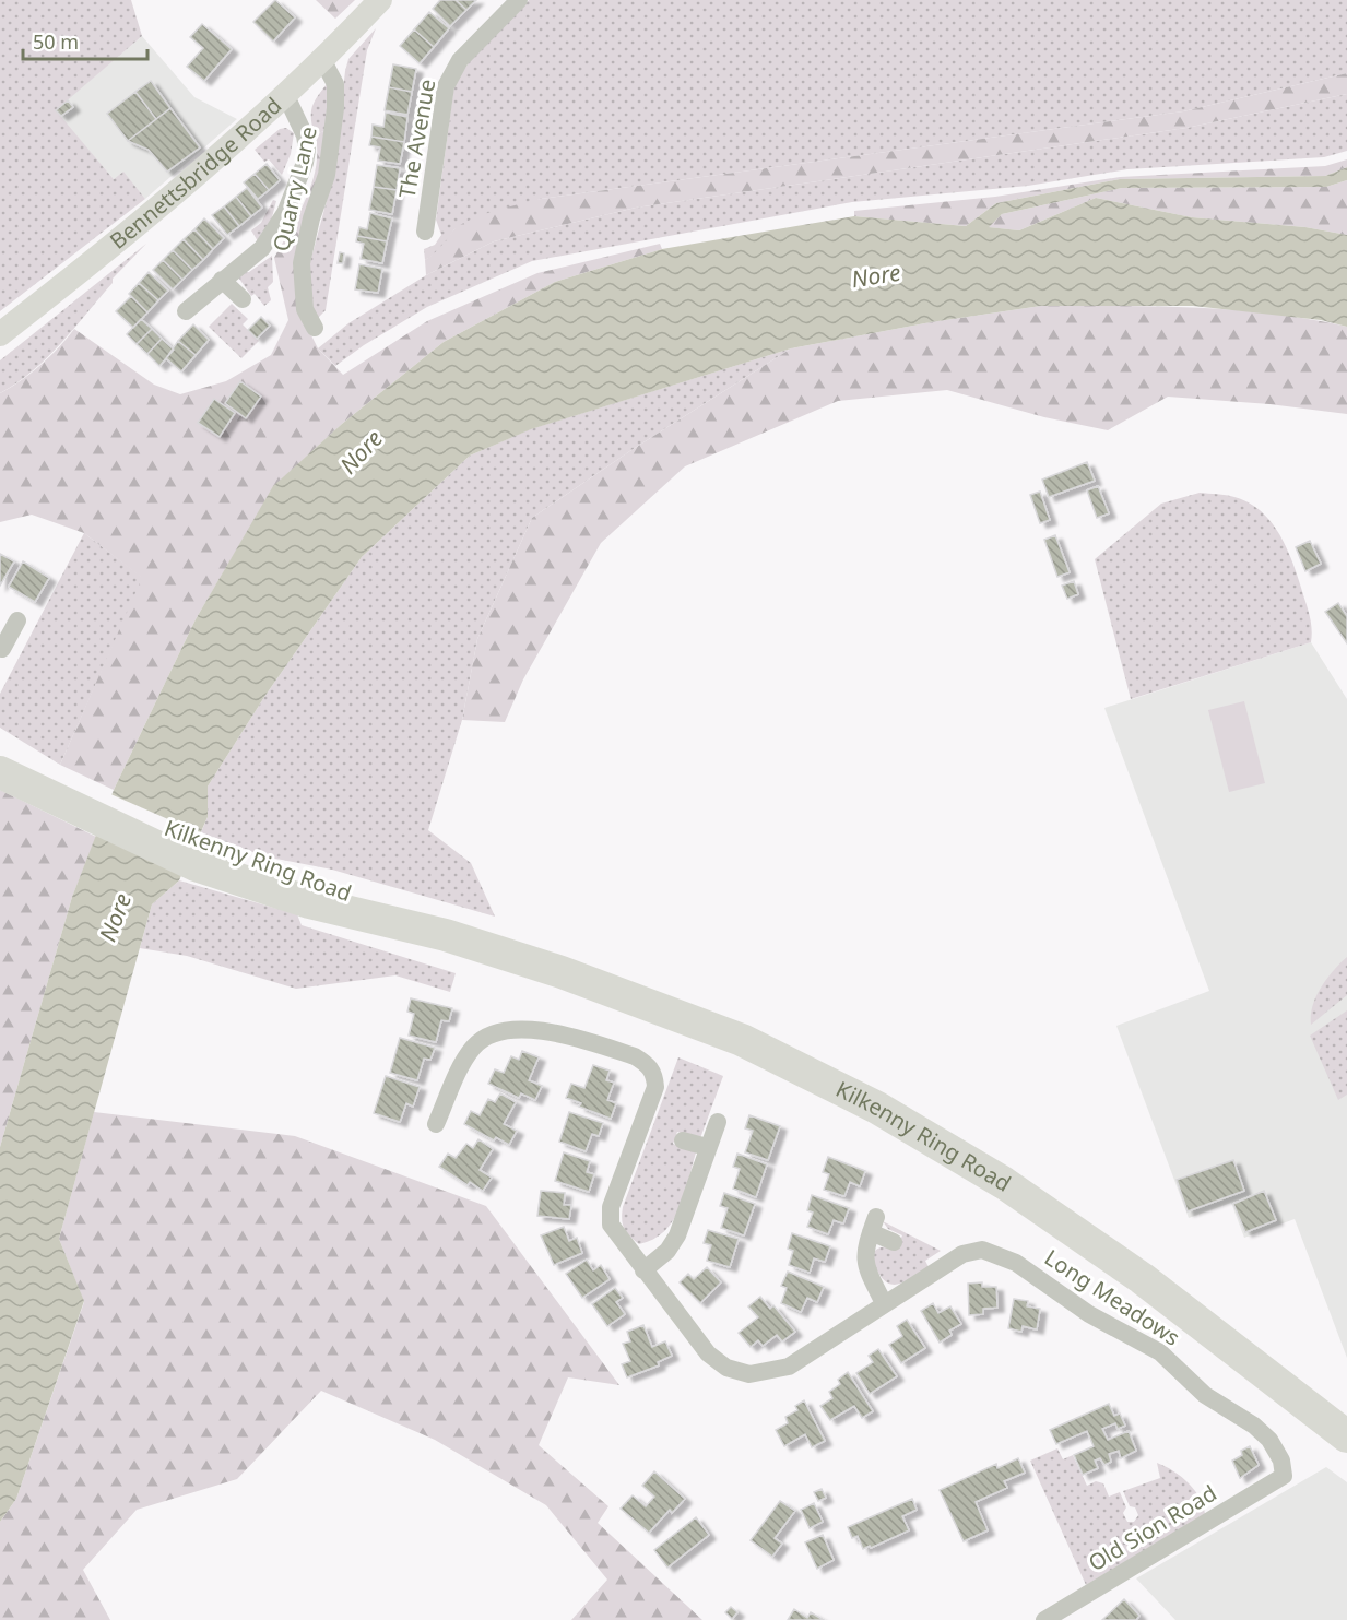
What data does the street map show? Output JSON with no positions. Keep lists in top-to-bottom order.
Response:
{
  "streets": {
    "highway": ["Kilkenny Ring Road"],
    "main road": ["Bennettsbridge Road"],
    "street": [
      "The Avenue",
      "Quarry Lane",
      "Long Meadows",
      "Old Sion Road"
    ]
  },
  "crossings": [
    ["Bennettsbridge Road", "Quarry Lane"],
    ["Long Meadows", "Old Sion Road"]
  ],
  "water": ["Nore"],
  "scale_bar": "50 m"
}
